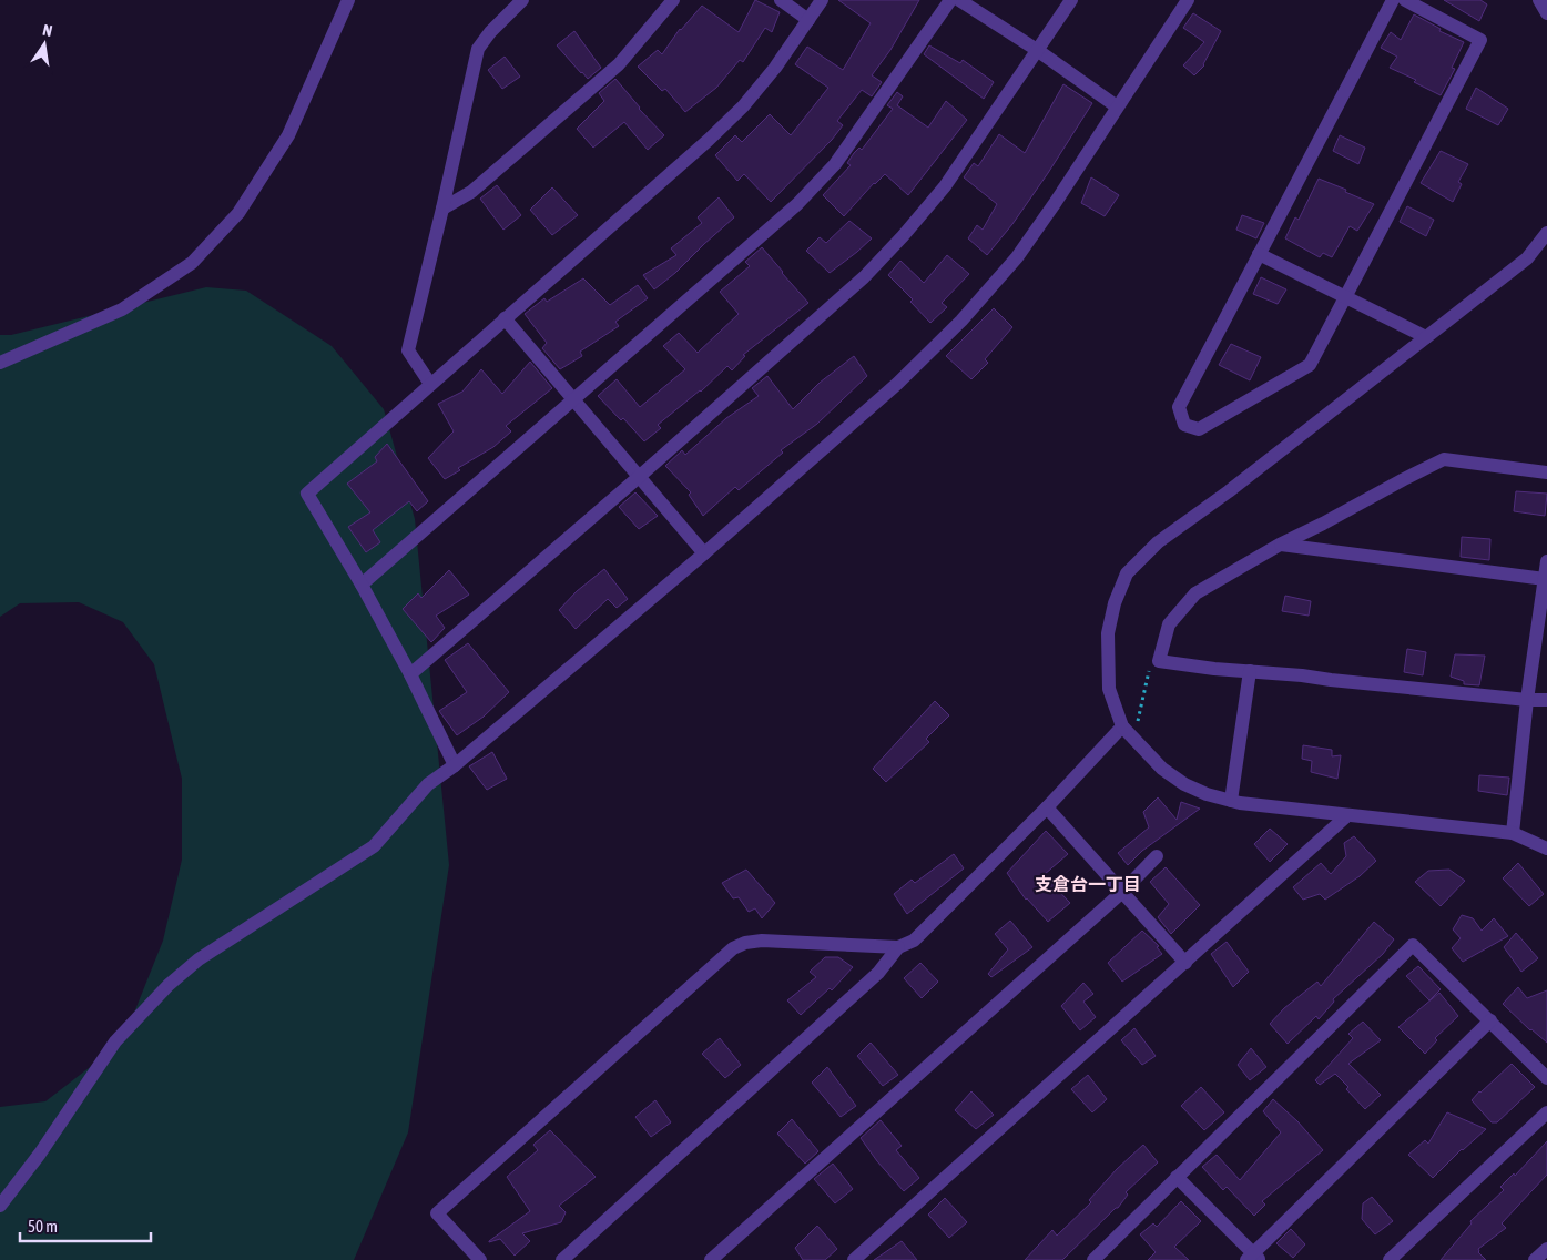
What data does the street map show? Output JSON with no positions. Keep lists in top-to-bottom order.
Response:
{
  "districts": ["支倉台一丁目"],
  "scale_bar": "50 m",
  "north": "top"
}
